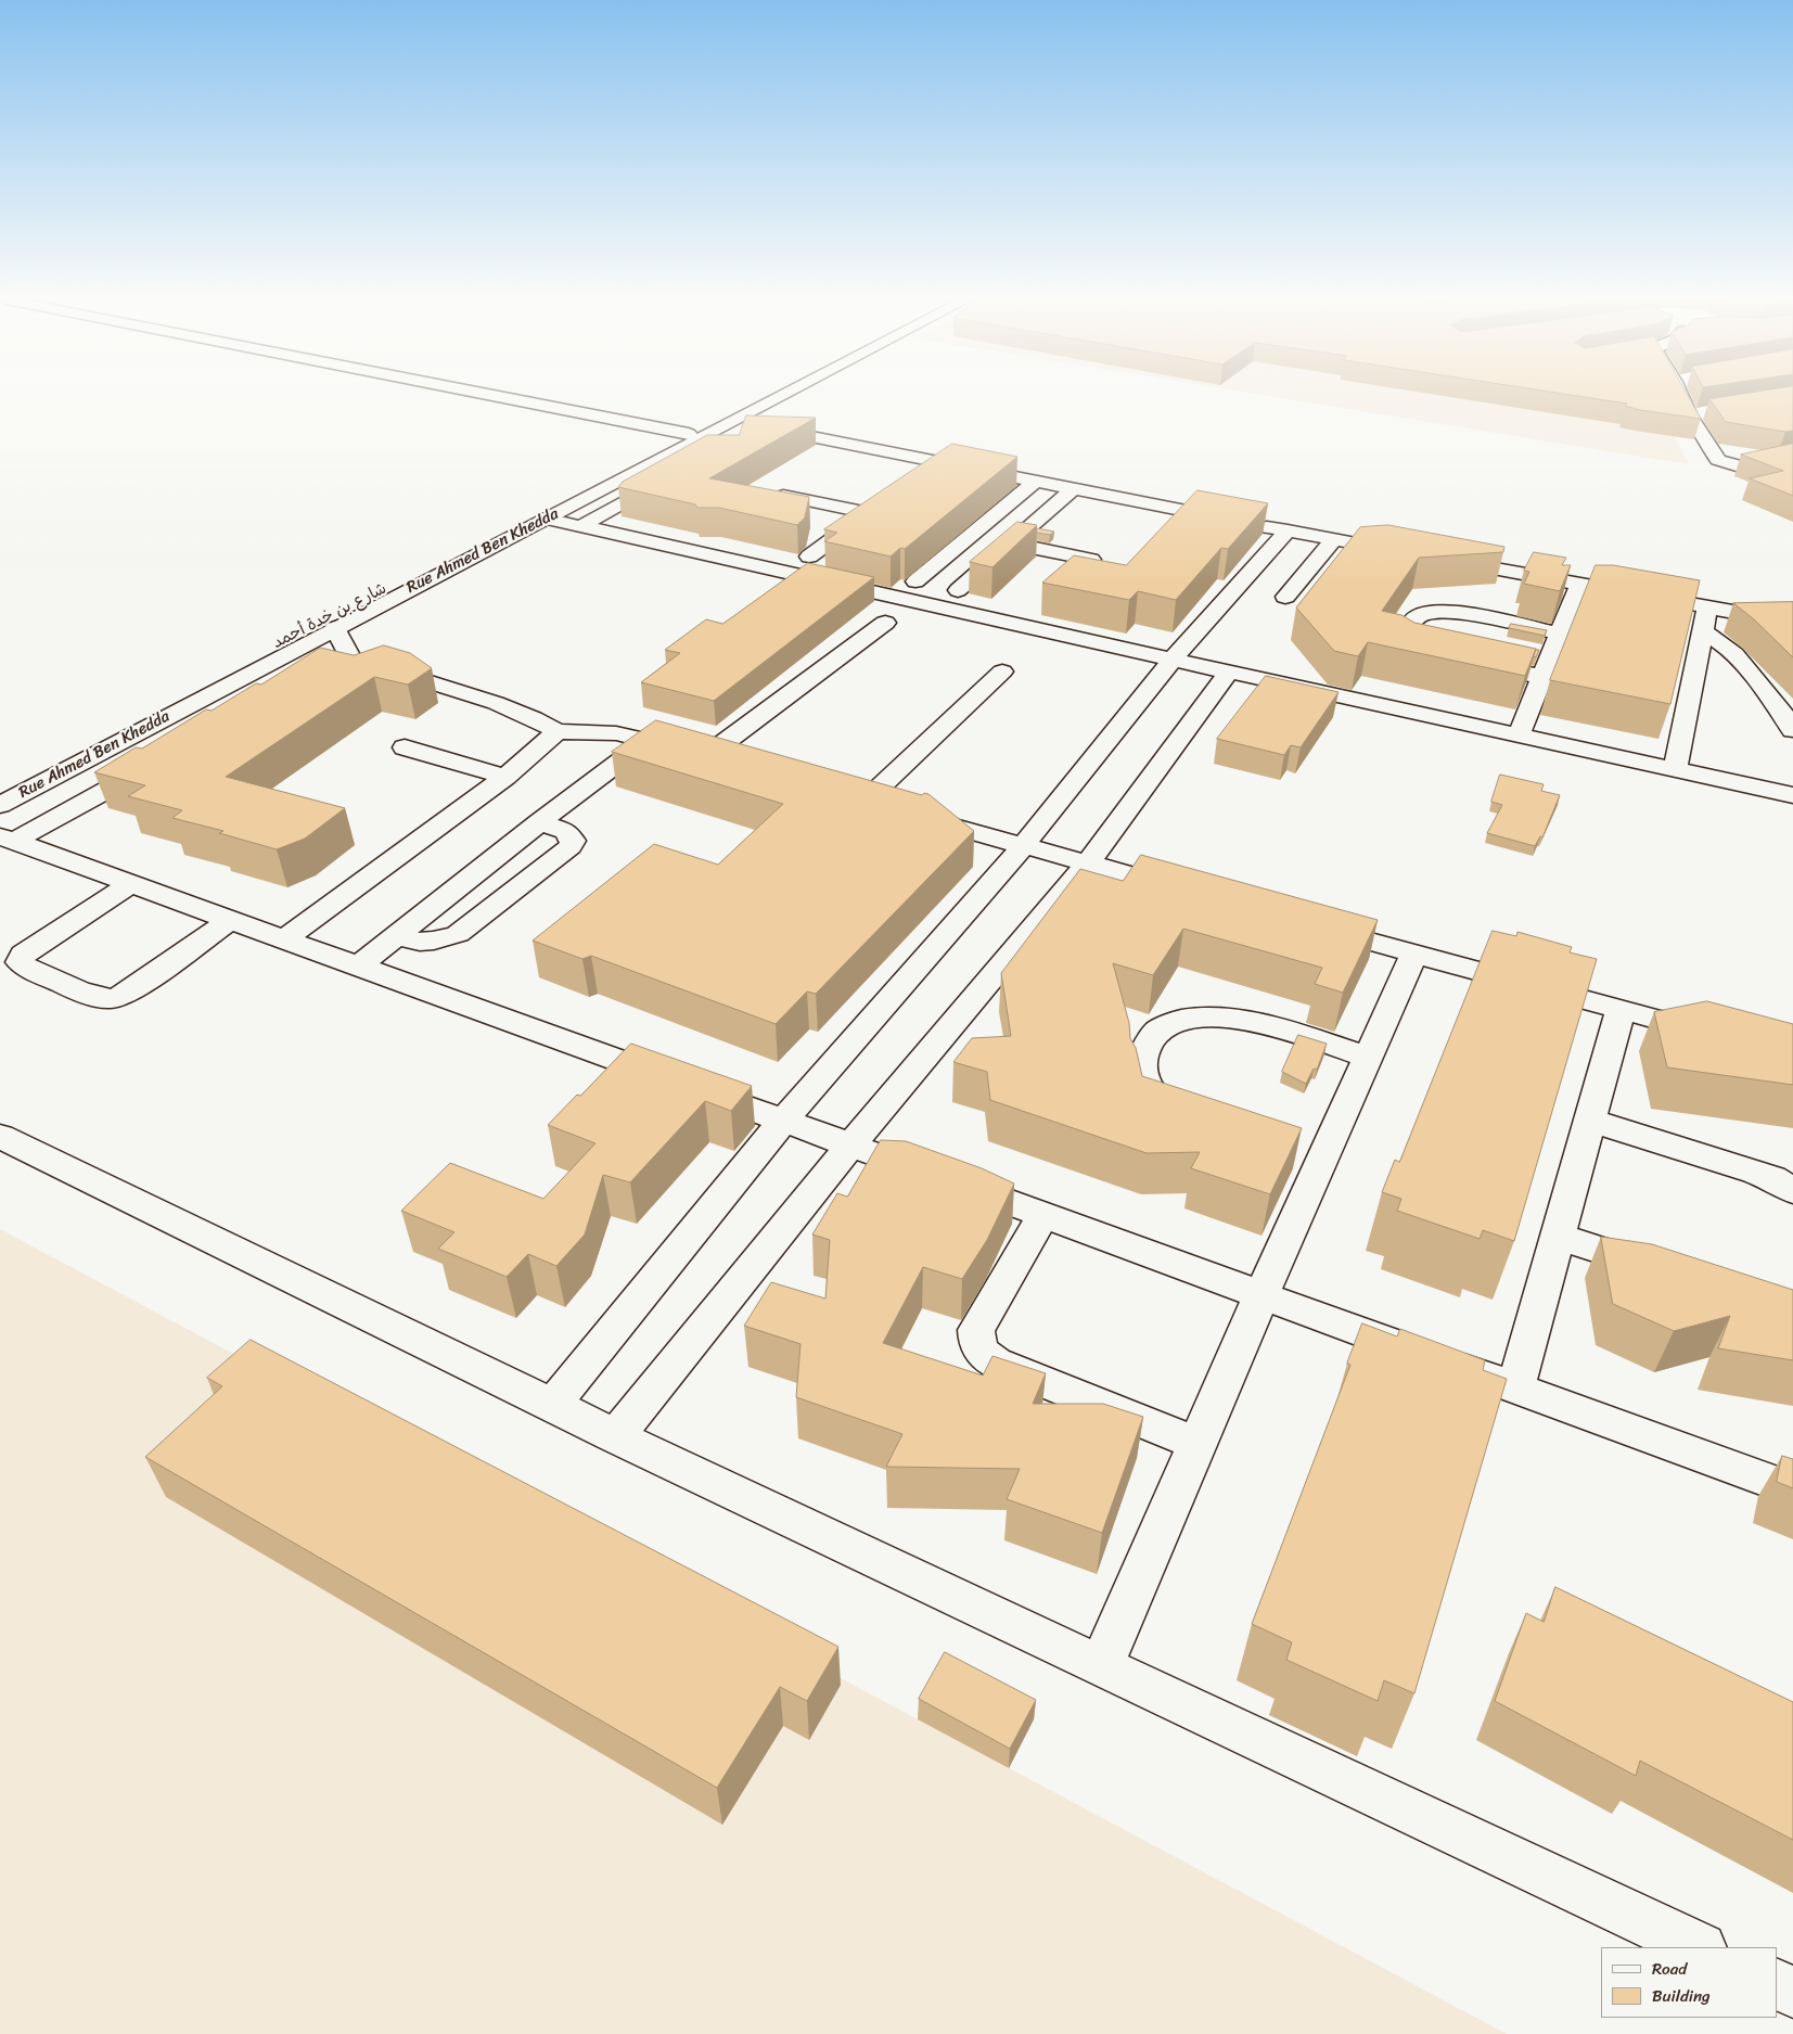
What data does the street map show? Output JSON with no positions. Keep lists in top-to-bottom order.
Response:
{
  "streets": {
    "street": ["Rue Ahmed Ben Khedda", "شارع بن خدة أحمد"]
  },
  "legend": ["Road", "Building"]
}
